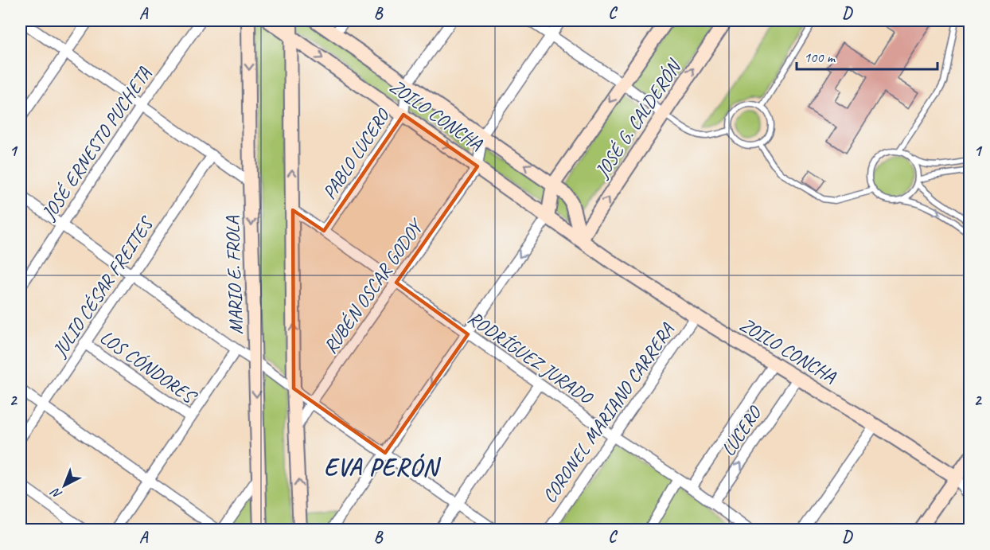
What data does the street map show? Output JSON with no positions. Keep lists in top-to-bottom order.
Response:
{
  "streets": {
    "street": [
      "ZOILO CONCHA",
      "JOSÉ G. CALDERÓN",
      "JOSÉ ERNESTO PUCHETA",
      "PABLO LUCERO",
      "MARIO E. FROLA",
      "JULIO CÉSAR FREITES",
      "RUBÉN OSCAR GODOY",
      "RODRÍGUEZ JURADO",
      "LOS CÓNDORES",
      "CORONEL MARIANO CARRERA",
      "LUCERO"
    ]
  },
  "crossings": [
    ["ZOILO CONCHA", "JOSÉ G. CALDERÓN"],
    ["ZOILO CONCHA", "PABLO LUCERO"],
    ["ZOILO CONCHA", "RUBÉN OSCAR GODOY"],
    ["ZOILO CONCHA", "CORONEL MARIANO CARRERA"],
    ["ZOILO CONCHA", "LUCERO"],
    ["PABLO LUCERO", "RODRÍGUEZ JURADO"],
    ["JULIO CÉSAR FREITES", "LOS CÓNDORES"],
    ["RUBÉN OSCAR GODOY", "RODRÍGUEZ JURADO"],
    ["RODRÍGUEZ JURADO", "CORONEL MARIANO CARRERA"],
    ["RODRÍGUEZ JURADO", "LUCERO"]
  ],
  "districts": ["EVA PERÓN"],
  "scale_bar": "100 m",
  "north": "bottom left",
  "grid": {
    "columns": [
      "A",
      "B",
      "C",
      "D"
    ],
    "rows": ["1", "2"]
  }
}
